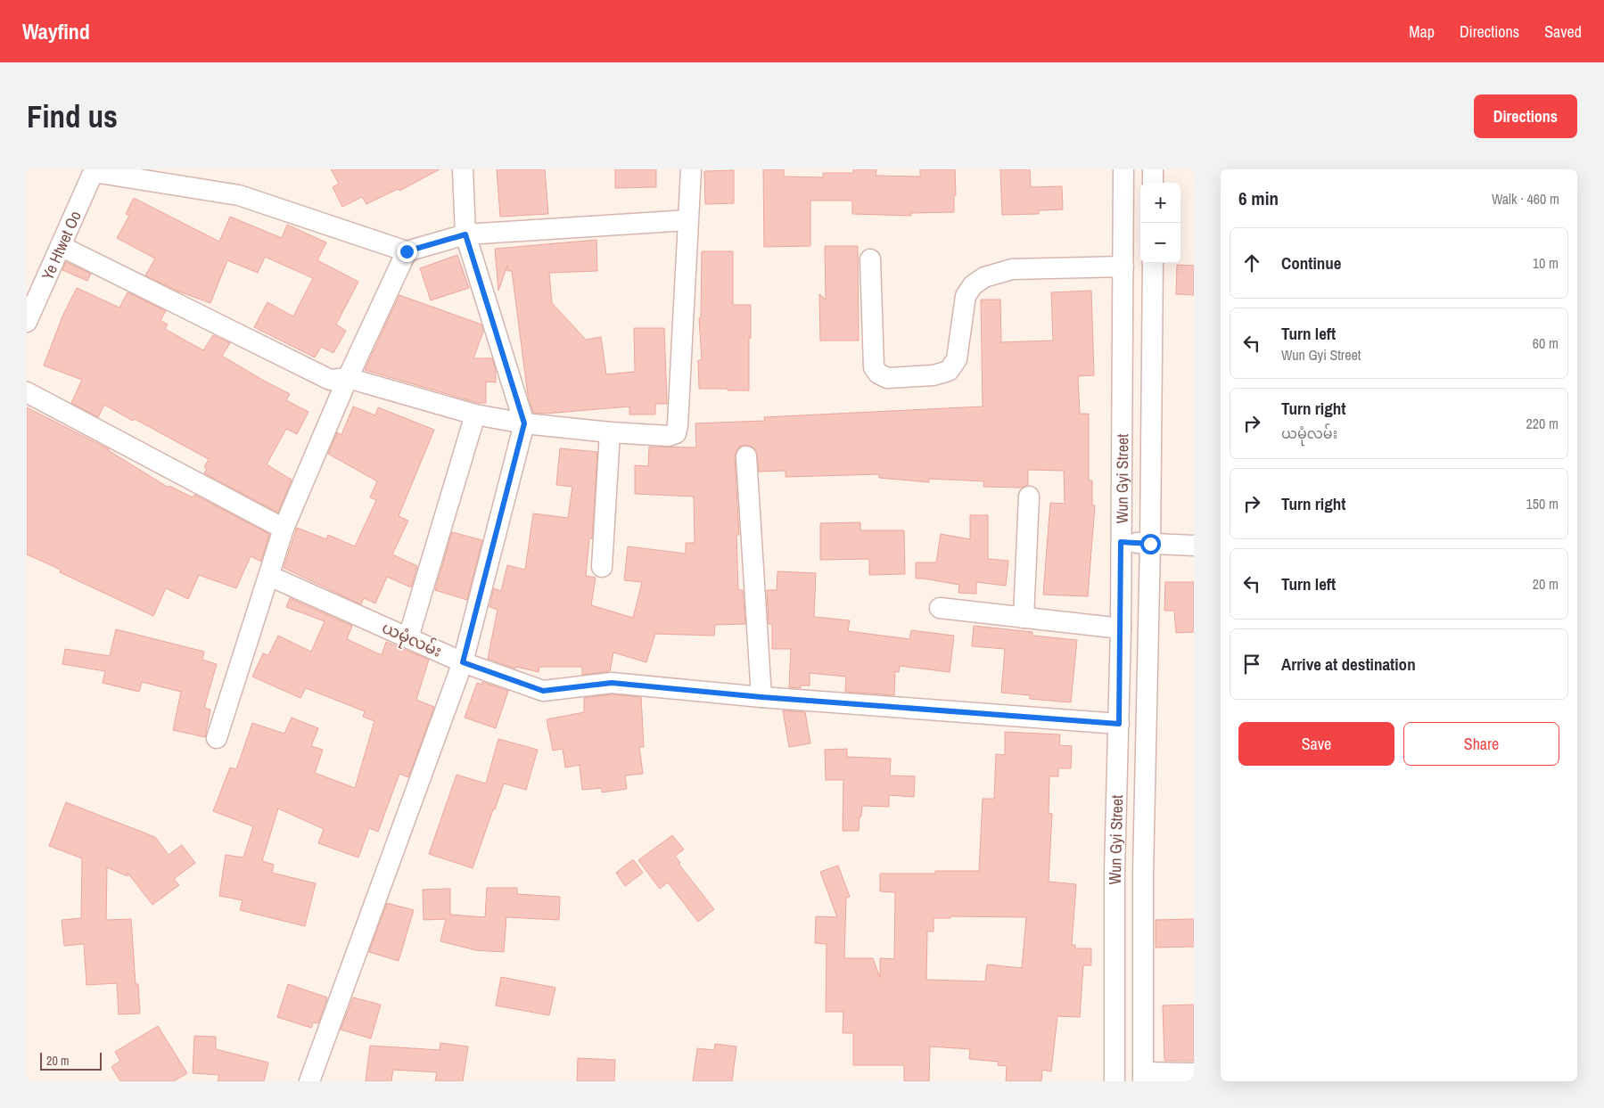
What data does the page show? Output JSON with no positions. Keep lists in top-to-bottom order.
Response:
{
  "streets": {
    "street": ["Ye Htwet Oo", "Wun Gyi Street", "ယမုံလမ်း"]
  },
  "crossings": [
    ["Wun Gyi Street", "ယမုံလမ်း"]
  ],
  "scale_bar": "20 m",
  "page": {
    "header": "Wayfind",
    "nav": ["Map", "Directions", "Saved"],
    "buttons": [
      "Directions",
      ["Save", "Share"]
    ],
    "title": "Find us",
    "heading": ["6 min", "Walk · 460 m"],
    "map_buttons": ["+", "−"],
    "list": [
      ["Continue", "10 m"],
      ["Turn left", "Wun Gyi Street", "60 m"],
      ["Turn right", "ယမုံလမ်း", "220 m"],
      ["Turn right", "150 m"],
      ["Turn left", "20 m"],
      "Arrive at destination"
    ],
    "scale": "20 m"
  }
}
